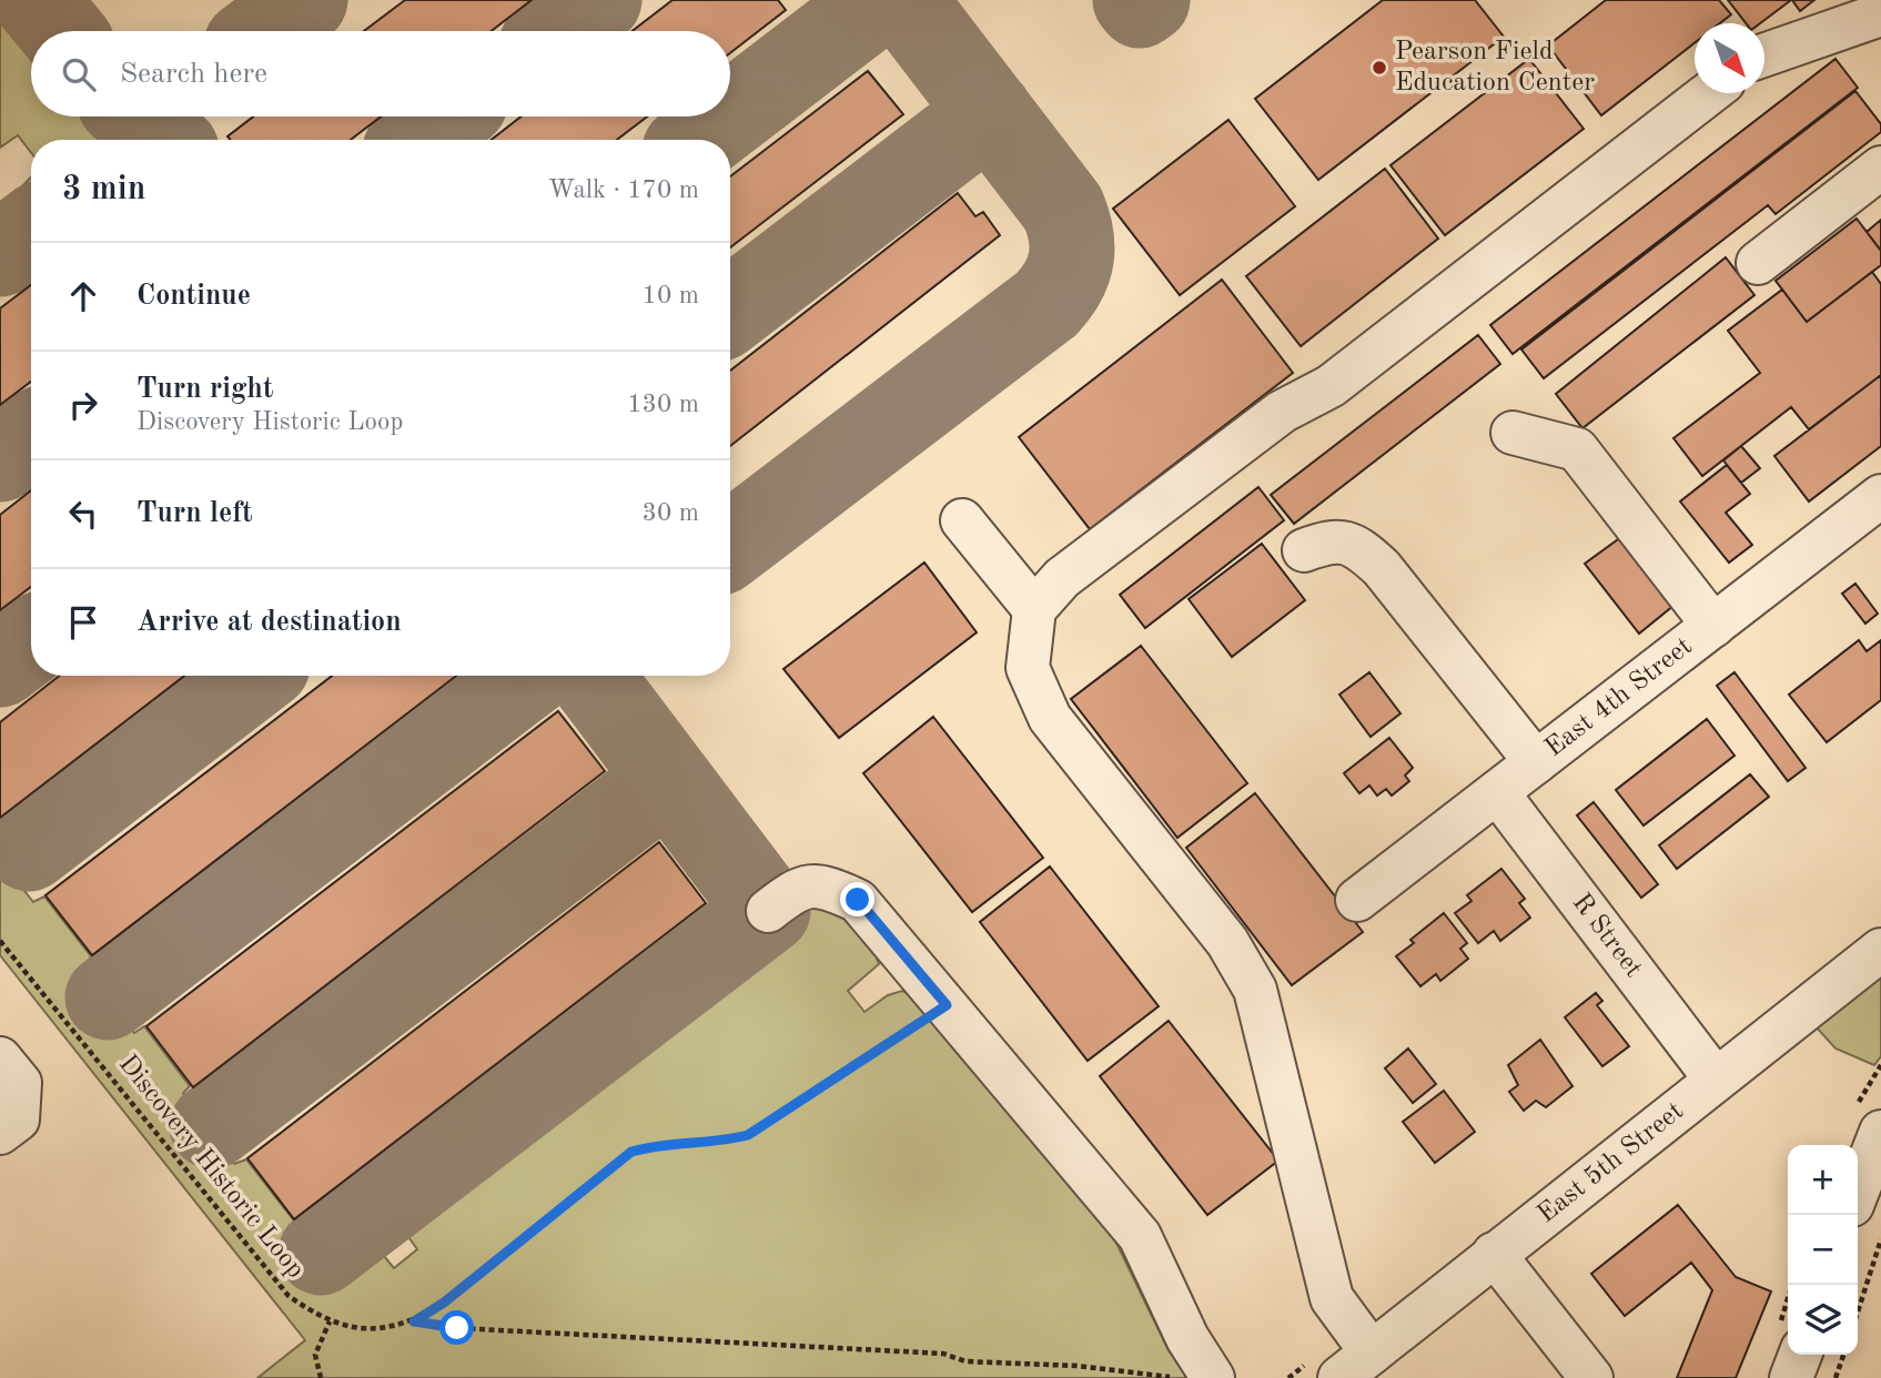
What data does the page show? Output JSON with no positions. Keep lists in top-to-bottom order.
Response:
{
  "streets": {
    "street": ["East 4th Street", "R Street", "East 5th Street"],
    "path": ["Discovery Historic Loop"]
  },
  "crossings": [
    ["East 4th Street", "R Street"],
    ["R Street", "East 5th Street"]
  ],
  "places": ["Pearson Field Education Center"],
  "north": "bottom right",
  "page": {
    "search": "Search here",
    "heading": ["3 min", "Walk · 170 m"],
    "list": [
      ["Continue", "10 m"],
      ["Turn right", "Discovery Historic Loop", "130 m"],
      ["Turn left", "30 m"],
      "Arrive at destination"
    ],
    "map_buttons": ["+", "−"]
  }
}
